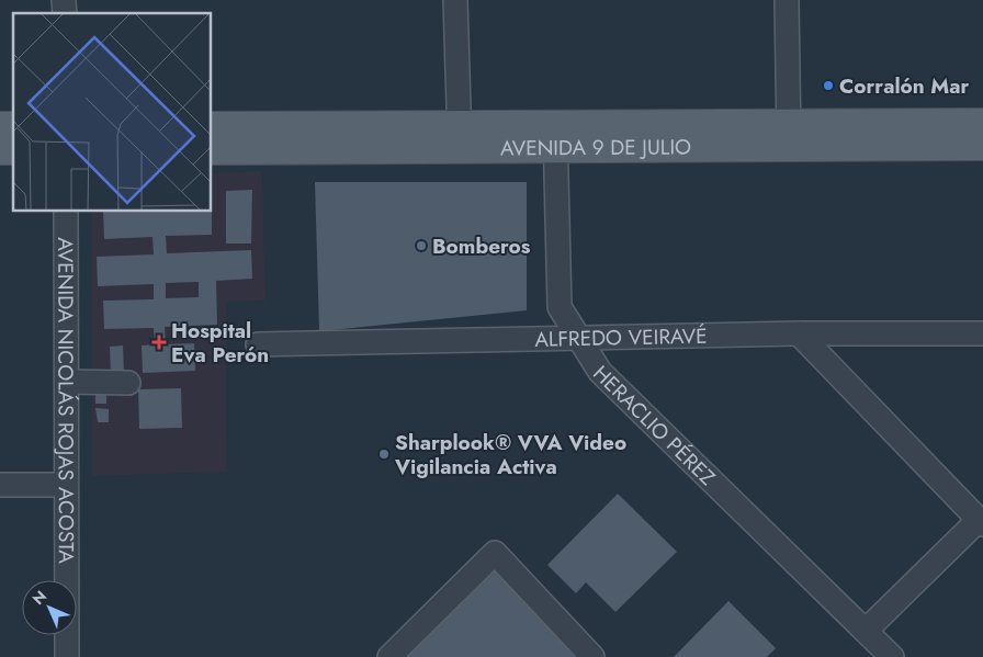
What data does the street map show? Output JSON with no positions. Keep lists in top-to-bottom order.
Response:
{
  "streets": {
    "main road": ["AVENIDA 9 DE JULIO"],
    "street": ["ALFREDO VEIRAVÉ", "AVENIDA NICOLÁS ROJAS ACOSTA", "HERACLIO PÉREZ"]
  },
  "crossings": [
    ["AVENIDA 9 DE JULIO", "HERACLIO PÉREZ"],
    ["ALFREDO VEIRAVÉ", "HERACLIO PÉREZ"]
  ],
  "places": {
    "other": ["Corralón Mar", "Bomberos", "Sharplook® VVA Video Vigilancia Activa"],
    "health": ["Hospital Eva Perón"]
  },
  "north": "top left"
}
